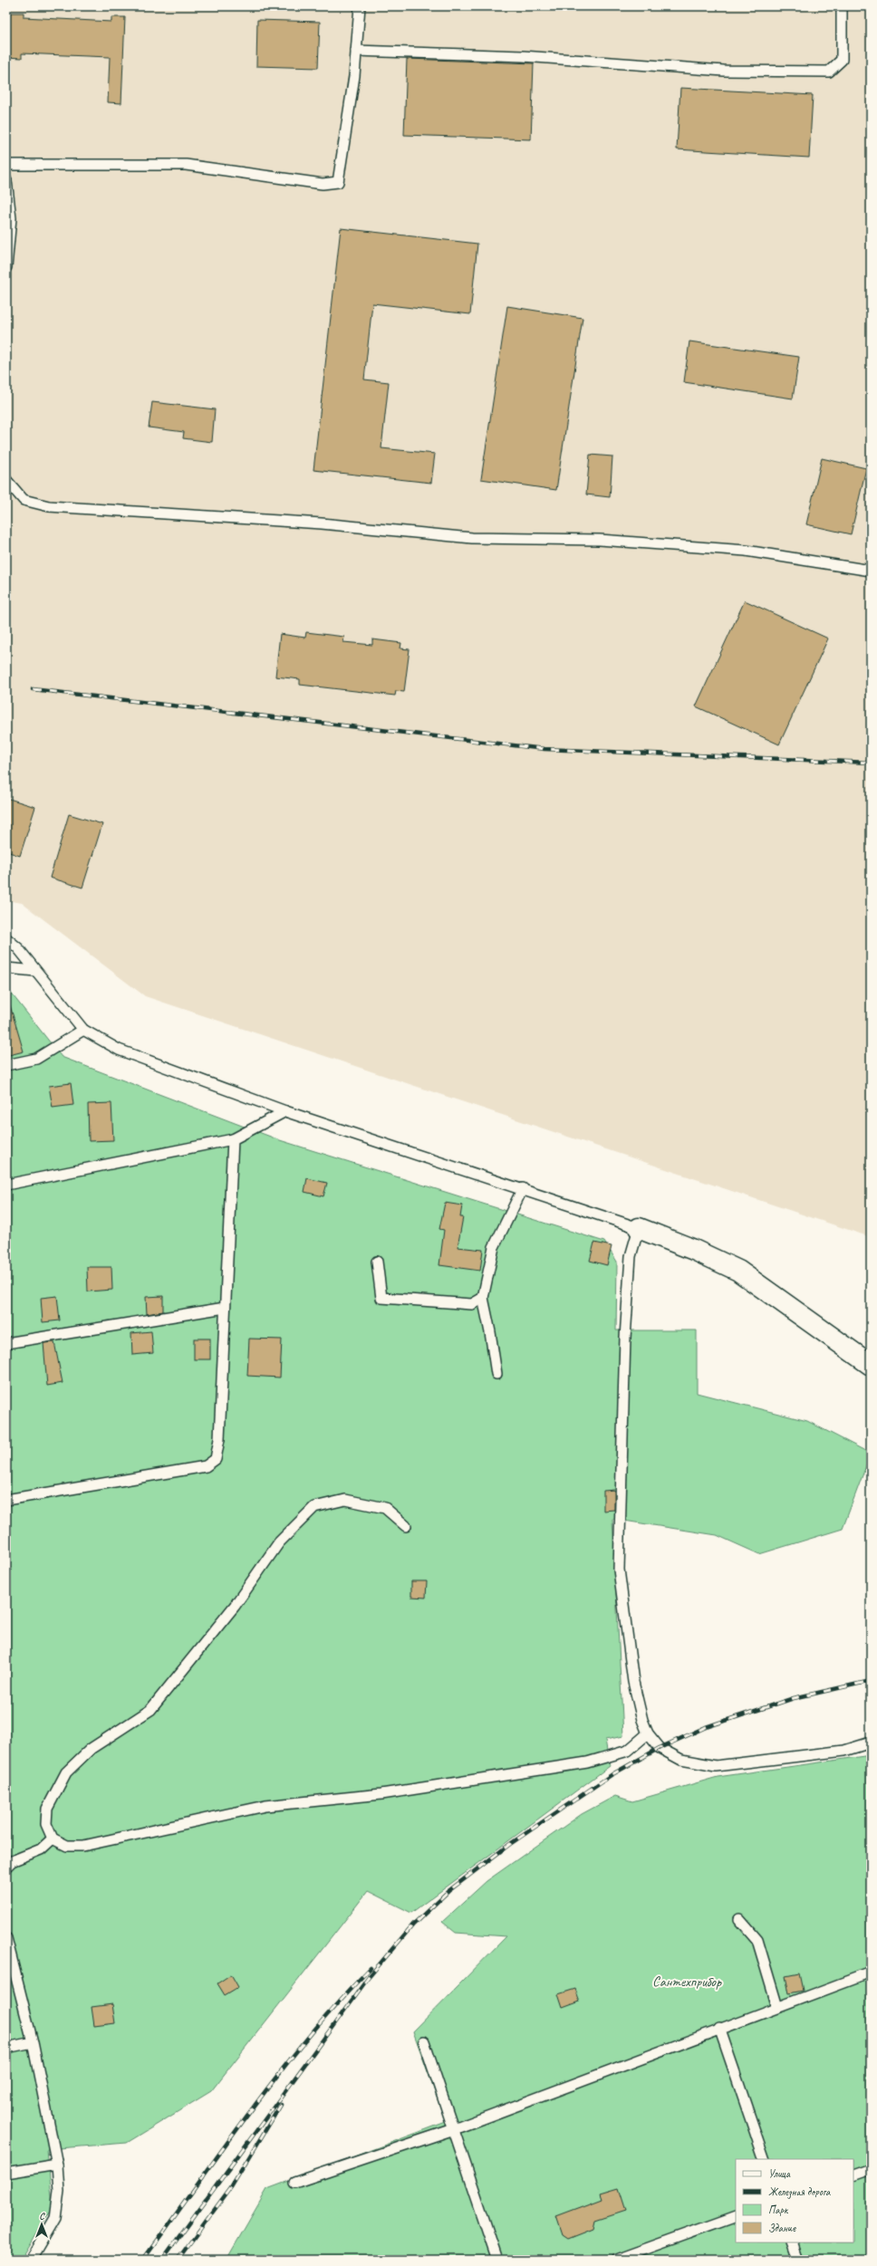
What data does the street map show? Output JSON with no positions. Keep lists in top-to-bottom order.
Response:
{
  "parks": ["Сантехприбор"],
  "legend": [
    "Улица",
    "Железная дорога",
    "Парк",
    "Здание"
  ],
  "north": "top"
}
